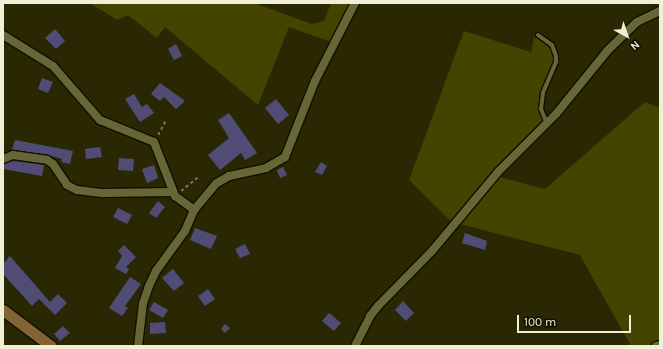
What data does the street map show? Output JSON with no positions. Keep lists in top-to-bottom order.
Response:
{
  "scale_bar": "100 m",
  "north": "bottom right"
}
